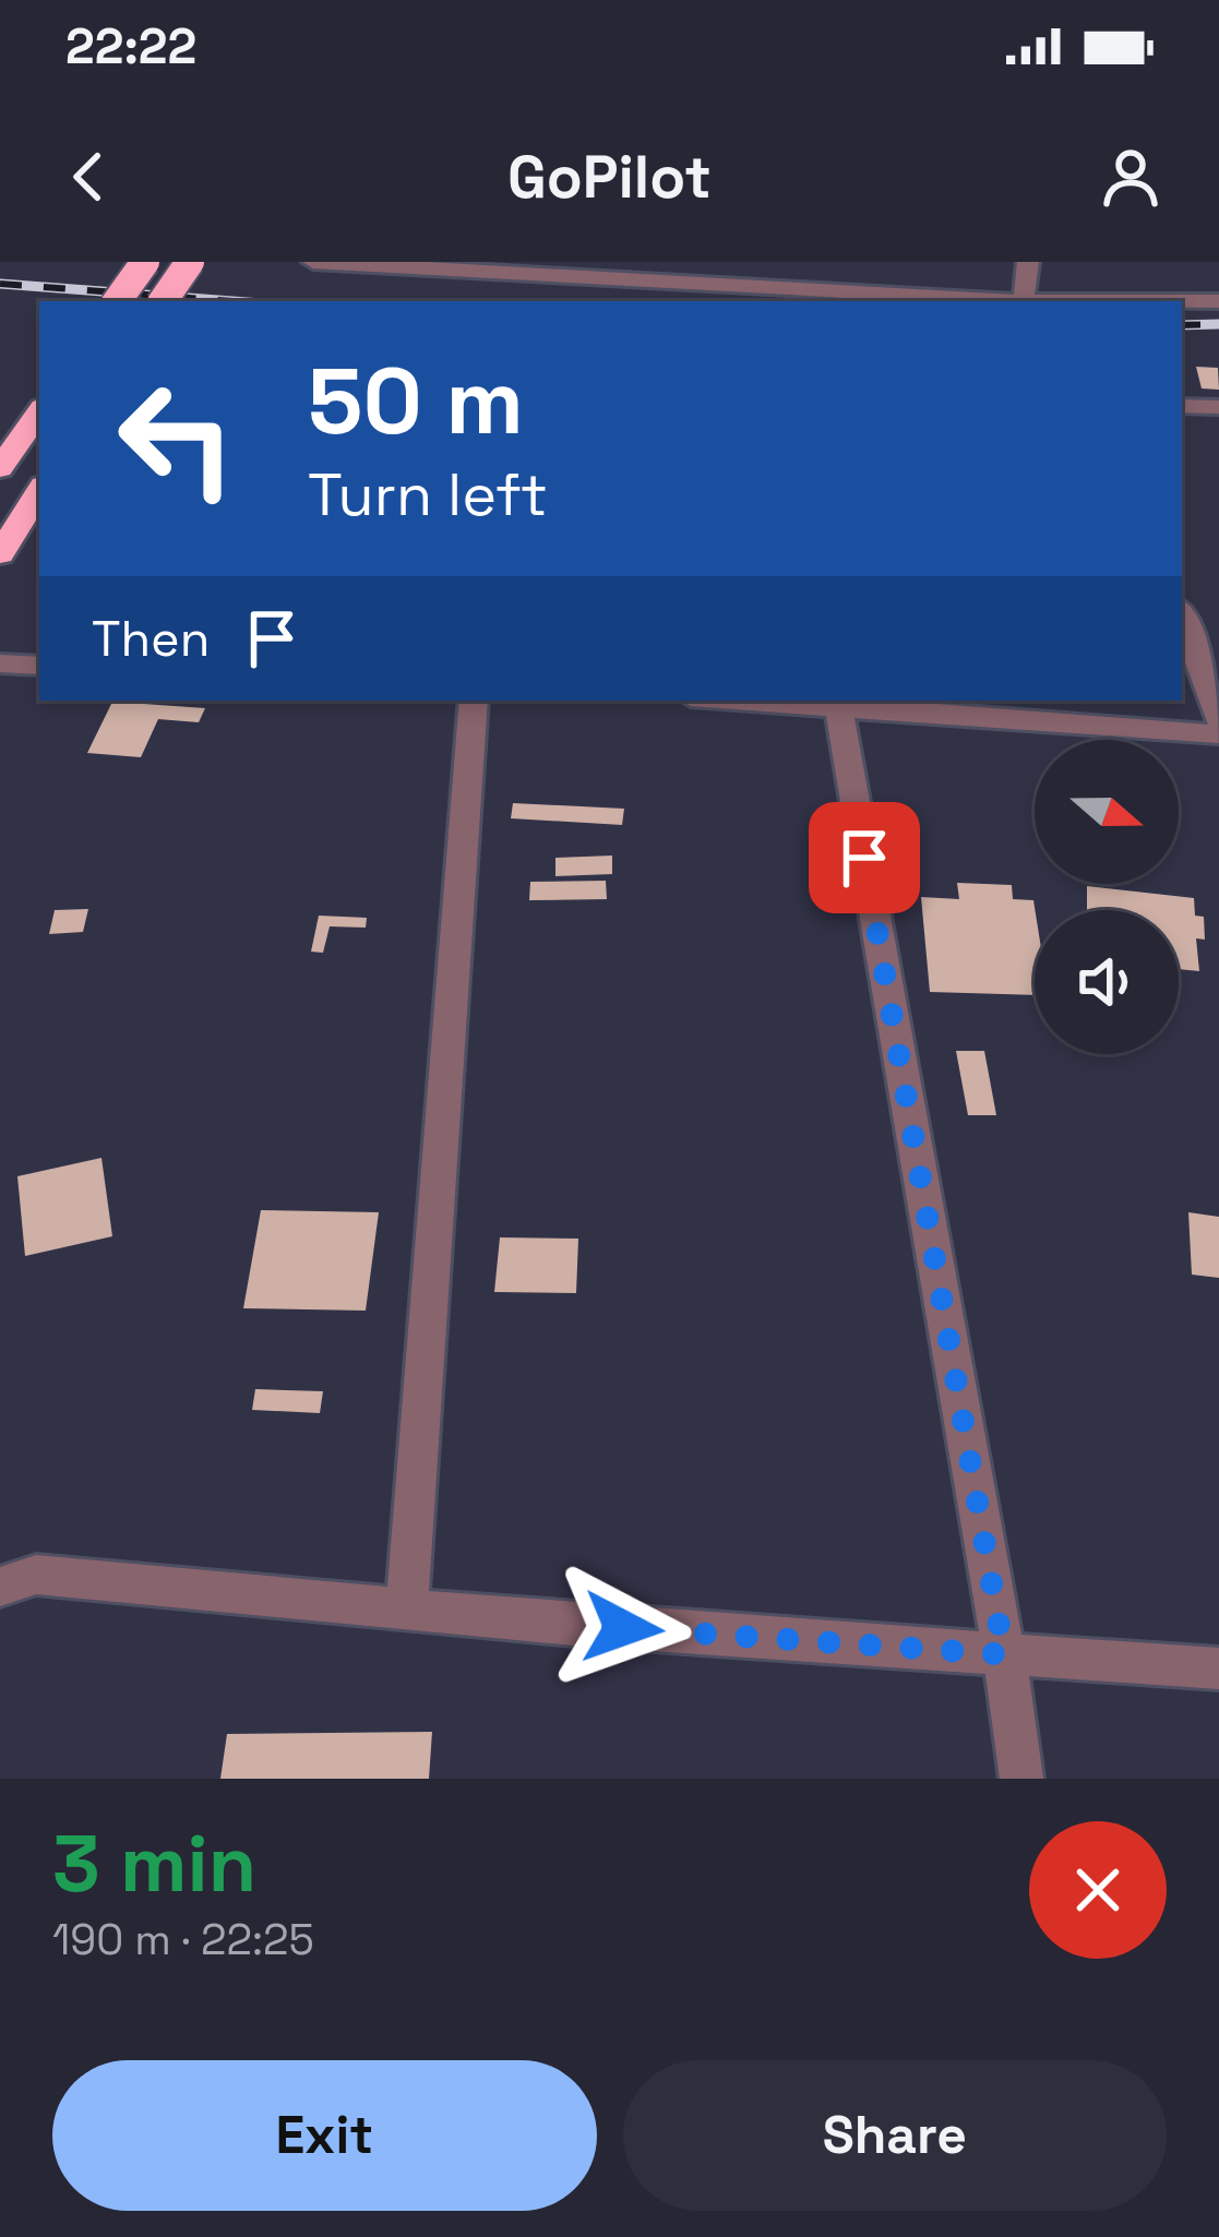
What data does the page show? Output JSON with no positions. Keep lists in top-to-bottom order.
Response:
{
  "north": "right",
  "page": {
    "status": "22:22",
    "header": "GoPilot",
    "turn": ["50 m", "Turn left"],
    "then": "Then",
    "heading": ["3 min", "190 m · 22:25"],
    "buttons": ["Exit", "Share"]
  }
}
